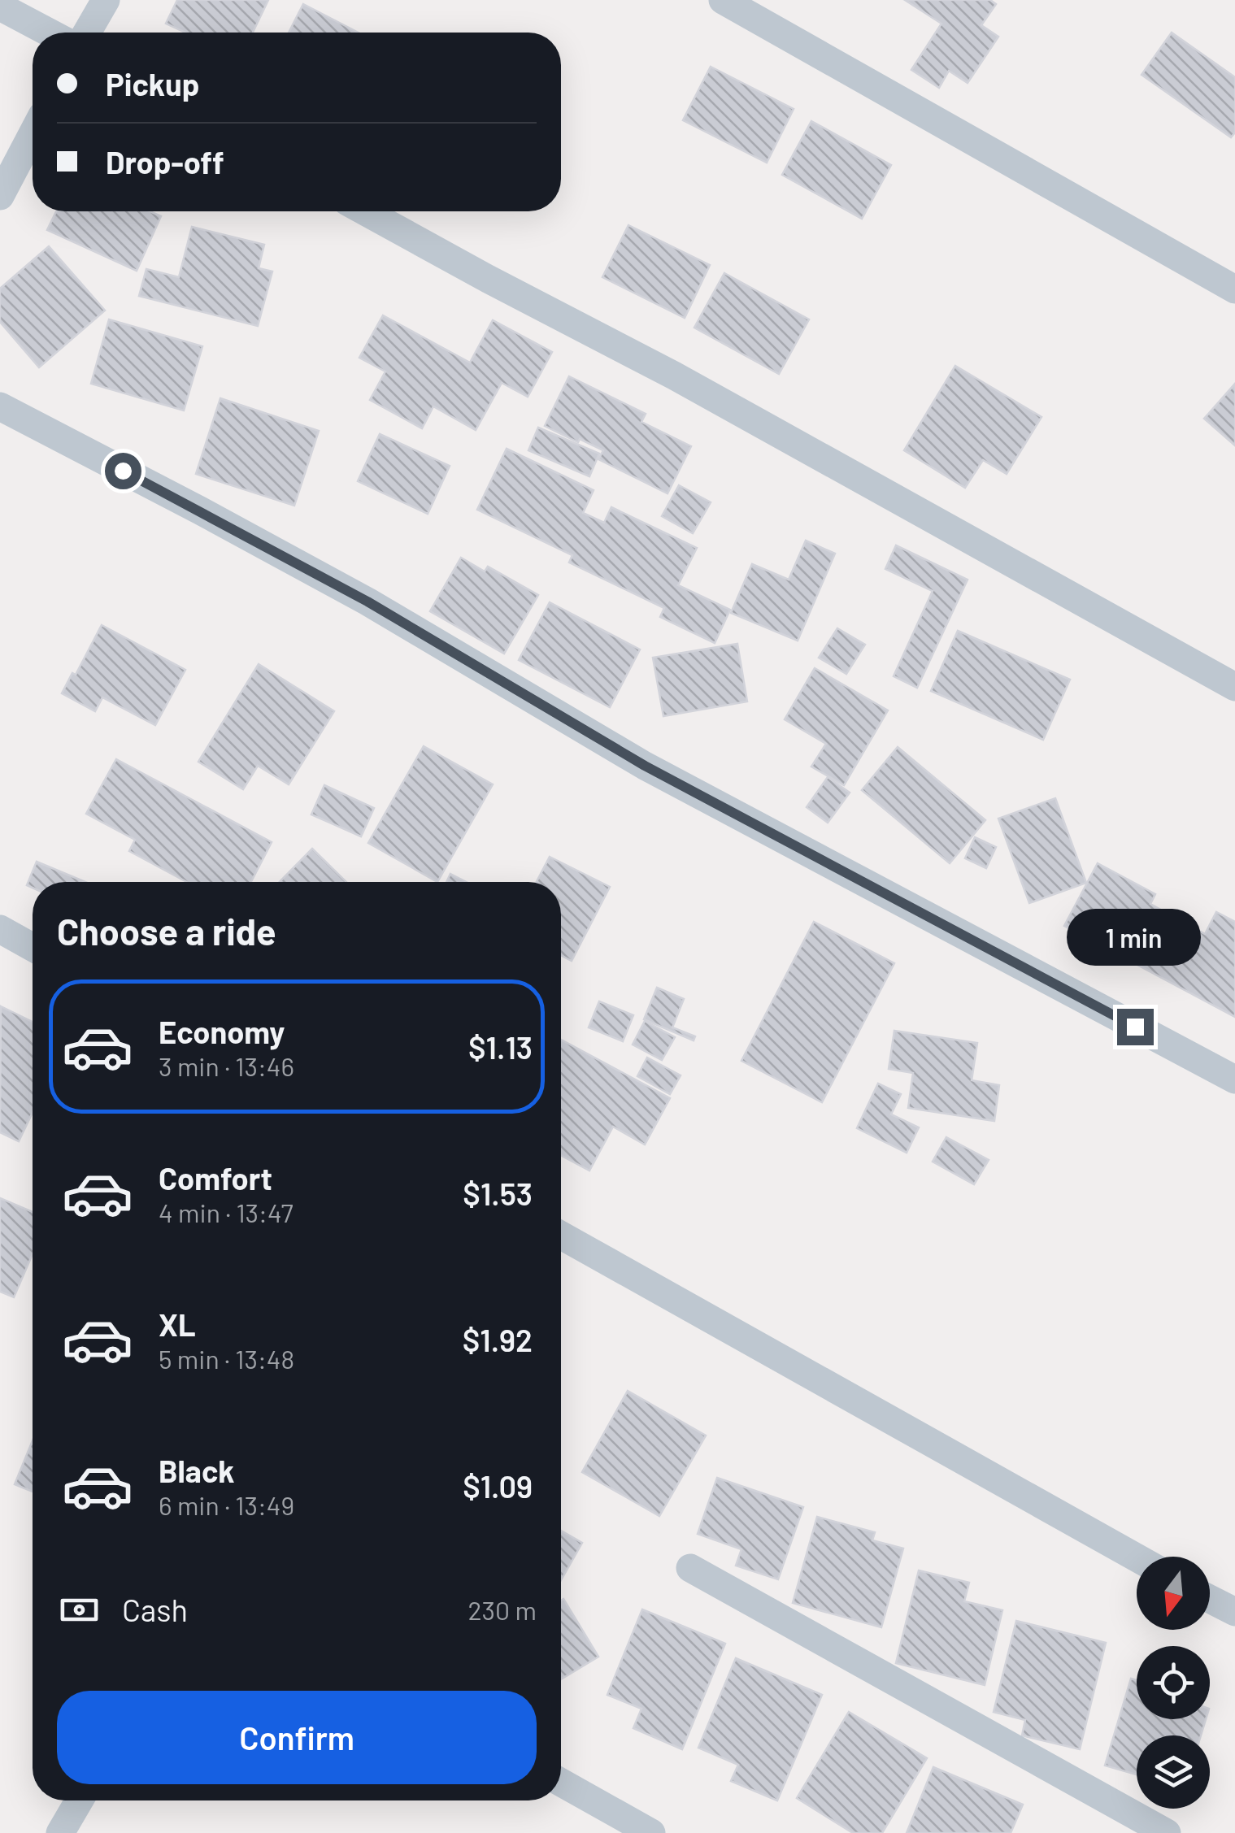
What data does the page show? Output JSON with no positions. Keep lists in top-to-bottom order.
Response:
{
  "north": "bottom",
  "page": {
    "banner": ["Pickup", "Drop-off"],
    "heading": "Choose a ride",
    "bubble": "1 min",
    "list": [
      {
        "name": "Economy",
        "note": "3 min · 13:46",
        "value": "$1.13"
      },
      {
        "name": "Comfort",
        "note": "4 min · 13:47",
        "value": "$1.53"
      },
      {
        "name": "XL",
        "note": "5 min · 13:48",
        "value": "$1.92"
      },
      {
        "name": "Black",
        "note": "6 min · 13:49",
        "value": "$1.09"
      }
    ],
    "pay": ["Cash", "230 m"],
    "buttons": "Confirm"
  }
}
